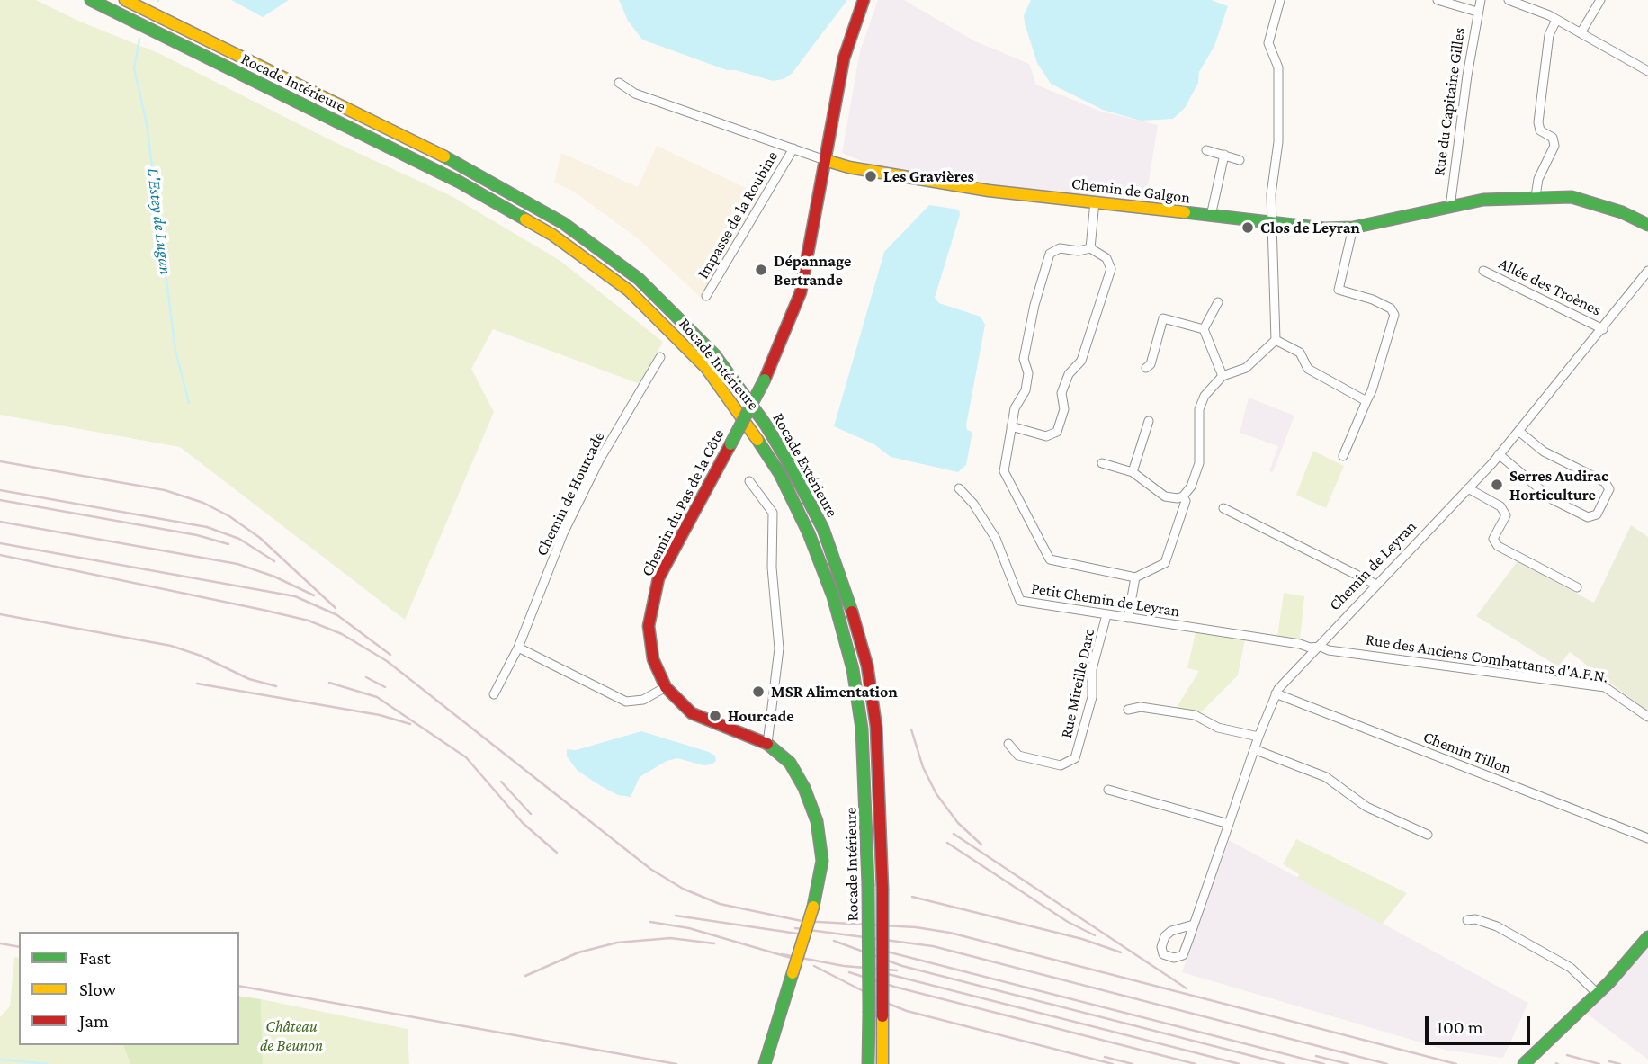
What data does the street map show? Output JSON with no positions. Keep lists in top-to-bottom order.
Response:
{
  "streets": {
    "main road": [
      "Rocade Intérieure",
      "Chemin de Galgon",
      "Rocade Extérieure",
      "Chemin du Pas de la Côte"
    ],
    "street": [
      "Rue du Capitaine Gilles",
      "Impasse de la Roubine",
      "Allée des Troènes",
      "Chemin de Hourcade",
      "Chemin de Leyran",
      "Petit Chemin de Leyran",
      "Rue des Anciens Combattants d'A.F.N.",
      "Rue Mireille Darc",
      "Chemin Tillon"
    ]
  },
  "crossings": [
    ["Rue du Capitaine Gilles", "Chemin de Galgon"],
    ["Chemin de Galgon", "Impasse de la Roubine"],
    ["Chemin de Galgon", "Chemin du Pas de la Côte"],
    ["Allée des Troènes", "Chemin de Leyran"],
    ["Chemin de Leyran", "Petit Chemin de Leyran"],
    ["Chemin de Leyran", "Rue des Anciens Combattants d'A.F.N."],
    ["Chemin de Leyran", "Chemin Tillon"],
    ["Petit Chemin de Leyran", "Rue des Anciens Combattants d'A.F.N."],
    ["Petit Chemin de Leyran", "Rue Mireille Darc"]
  ],
  "water": ["L'Estey de Lugan"],
  "parks": ["Château de Beunon"],
  "places": [
    "Les Gravières",
    "Clos de Leyran",
    "Dépannage Bertrande",
    "Serres Audirac Horticulture",
    "MSR Alimentation",
    "Hourcade"
  ],
  "legend": ["Fast", "Slow", "Jam"],
  "scale_bar": "100 m"
}
